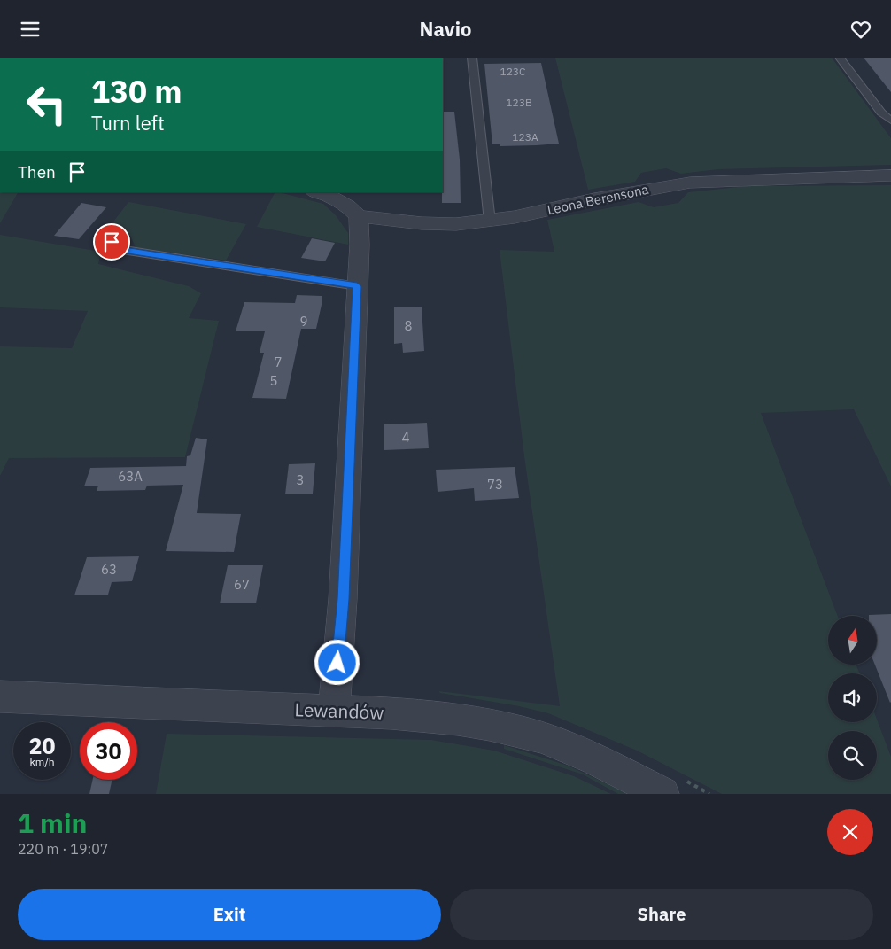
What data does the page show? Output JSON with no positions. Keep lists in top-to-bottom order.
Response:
{
  "streets": {
    "street": ["Leona Berensona", "Lewandów"]
  },
  "house_numbers": [
    "123C",
    "123B",
    "123A",
    "9",
    "8",
    "7",
    "5",
    "4",
    "63A",
    "3",
    "73",
    "63",
    "67"
  ],
  "north": "top",
  "page": {
    "header": "Navio",
    "turn": ["130 m", "Turn left"],
    "then": "Then",
    "speed": "20 km/h",
    "limit": "30",
    "heading": ["1 min", "220 m · 19:07"],
    "buttons": ["Exit", "Share"]
  }
}
